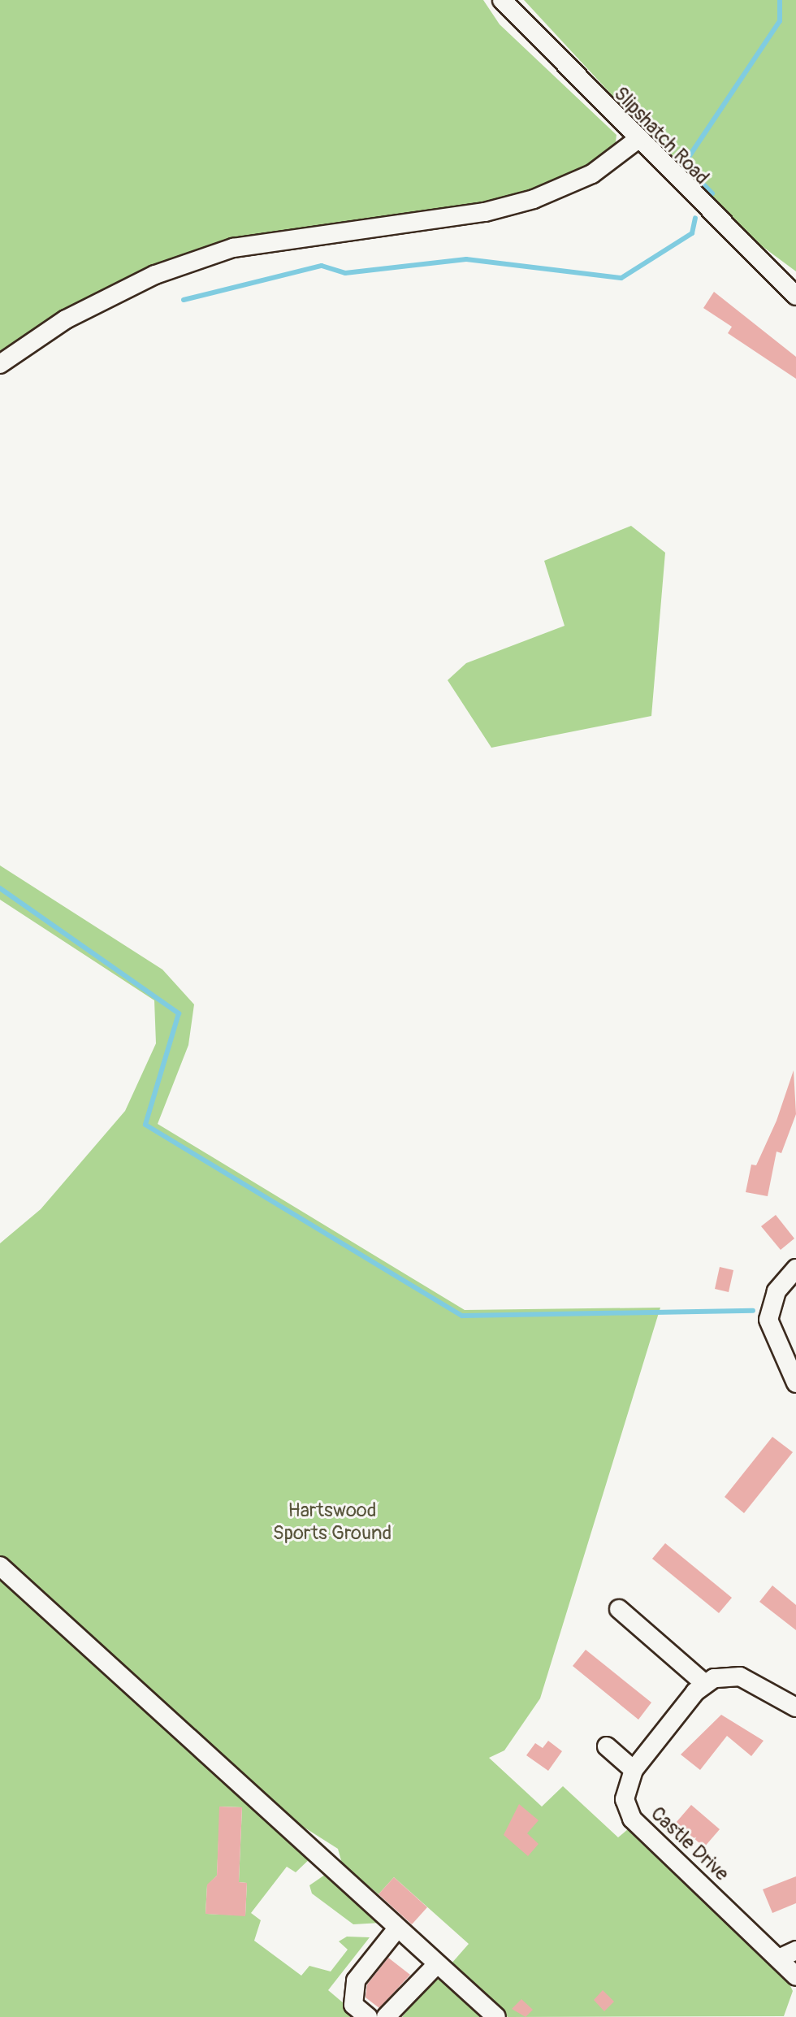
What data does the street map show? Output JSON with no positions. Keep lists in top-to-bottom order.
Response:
{
  "streets": {
    "street": ["Slipshatch Road", "Castle Drive"]
  },
  "parks": ["Hartswood Sports Ground"]
}
